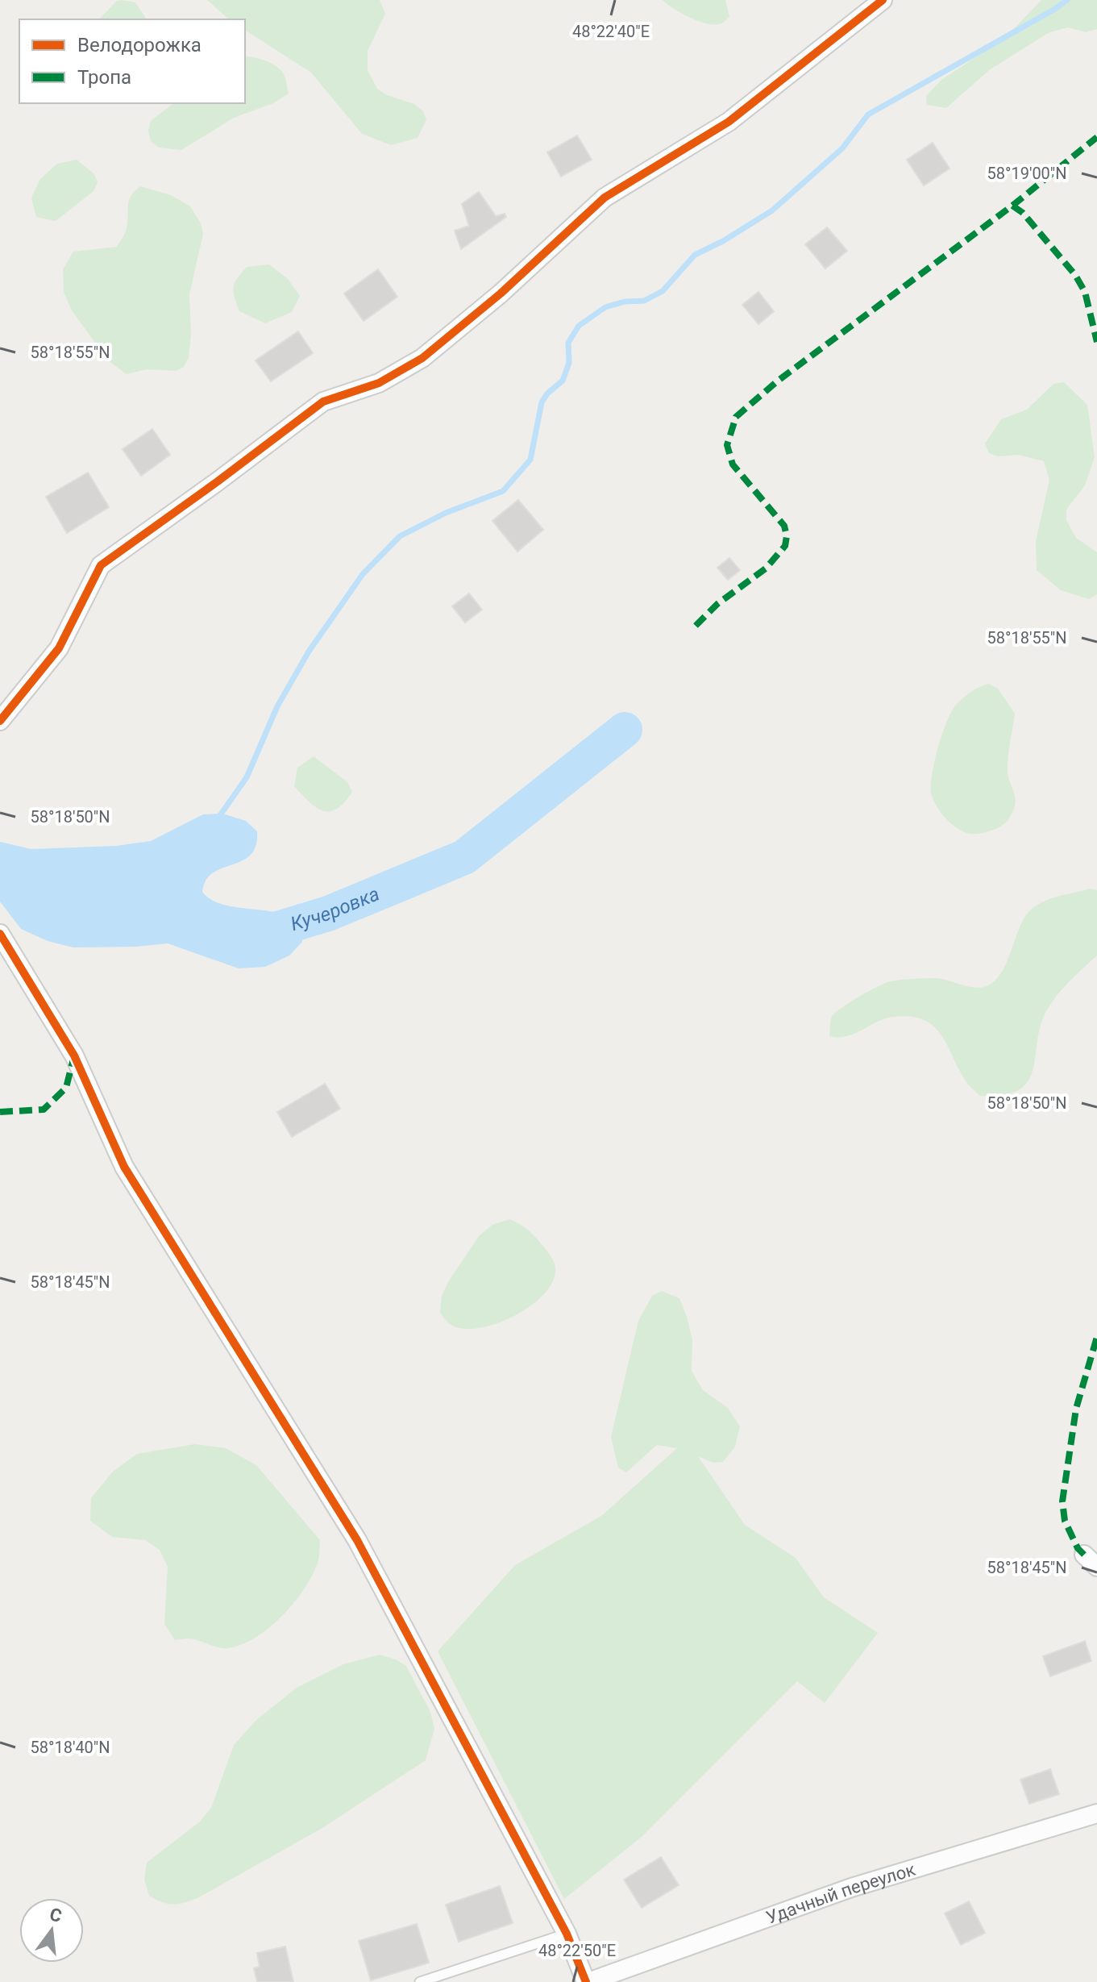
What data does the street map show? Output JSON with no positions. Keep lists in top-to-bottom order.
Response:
{
  "streets": {
    "street": ["Удачный переулок"]
  },
  "water": ["Кучеровка"],
  "legend": ["Велодорожка", "Тропа"],
  "north": "top",
  "coordinates": [
    "48°22'40\"E",
    "58°19'00\"N",
    "58°18'55\"N",
    "58°18'50\"N",
    "58°18'45\"N",
    "58°18'40\"N",
    "48°22'50\"E"
  ]
}
